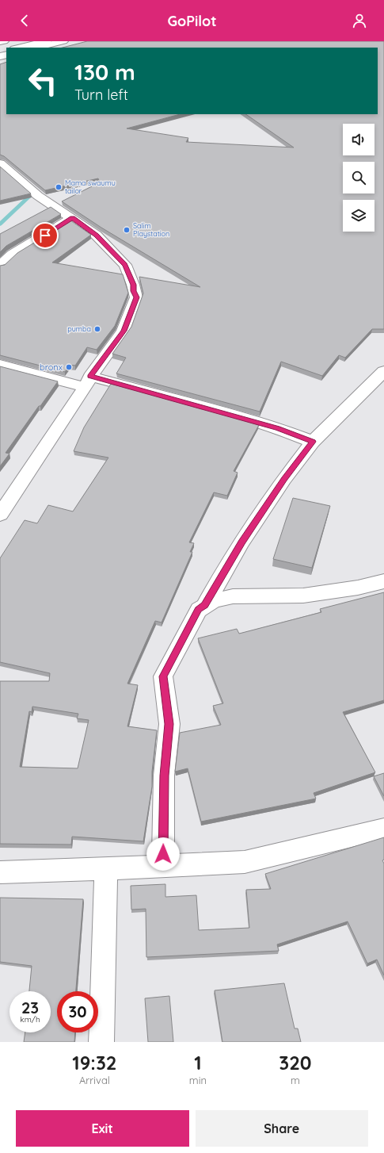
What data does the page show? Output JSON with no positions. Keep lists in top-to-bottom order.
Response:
{
  "places": [
    "Mama swaumu tailor",
    "Salim Playstation",
    "pumba",
    "bronx"
  ],
  "page": {
    "header": "GoPilot",
    "turn": ["130 m", "Turn left"],
    "speed": "23 km/h",
    "limit": "30",
    "eta": [
      "19:32",
      "Arrival",
      "1",
      "min",
      "320",
      "m"
    ],
    "buttons": ["Exit", "Share"]
  }
}
